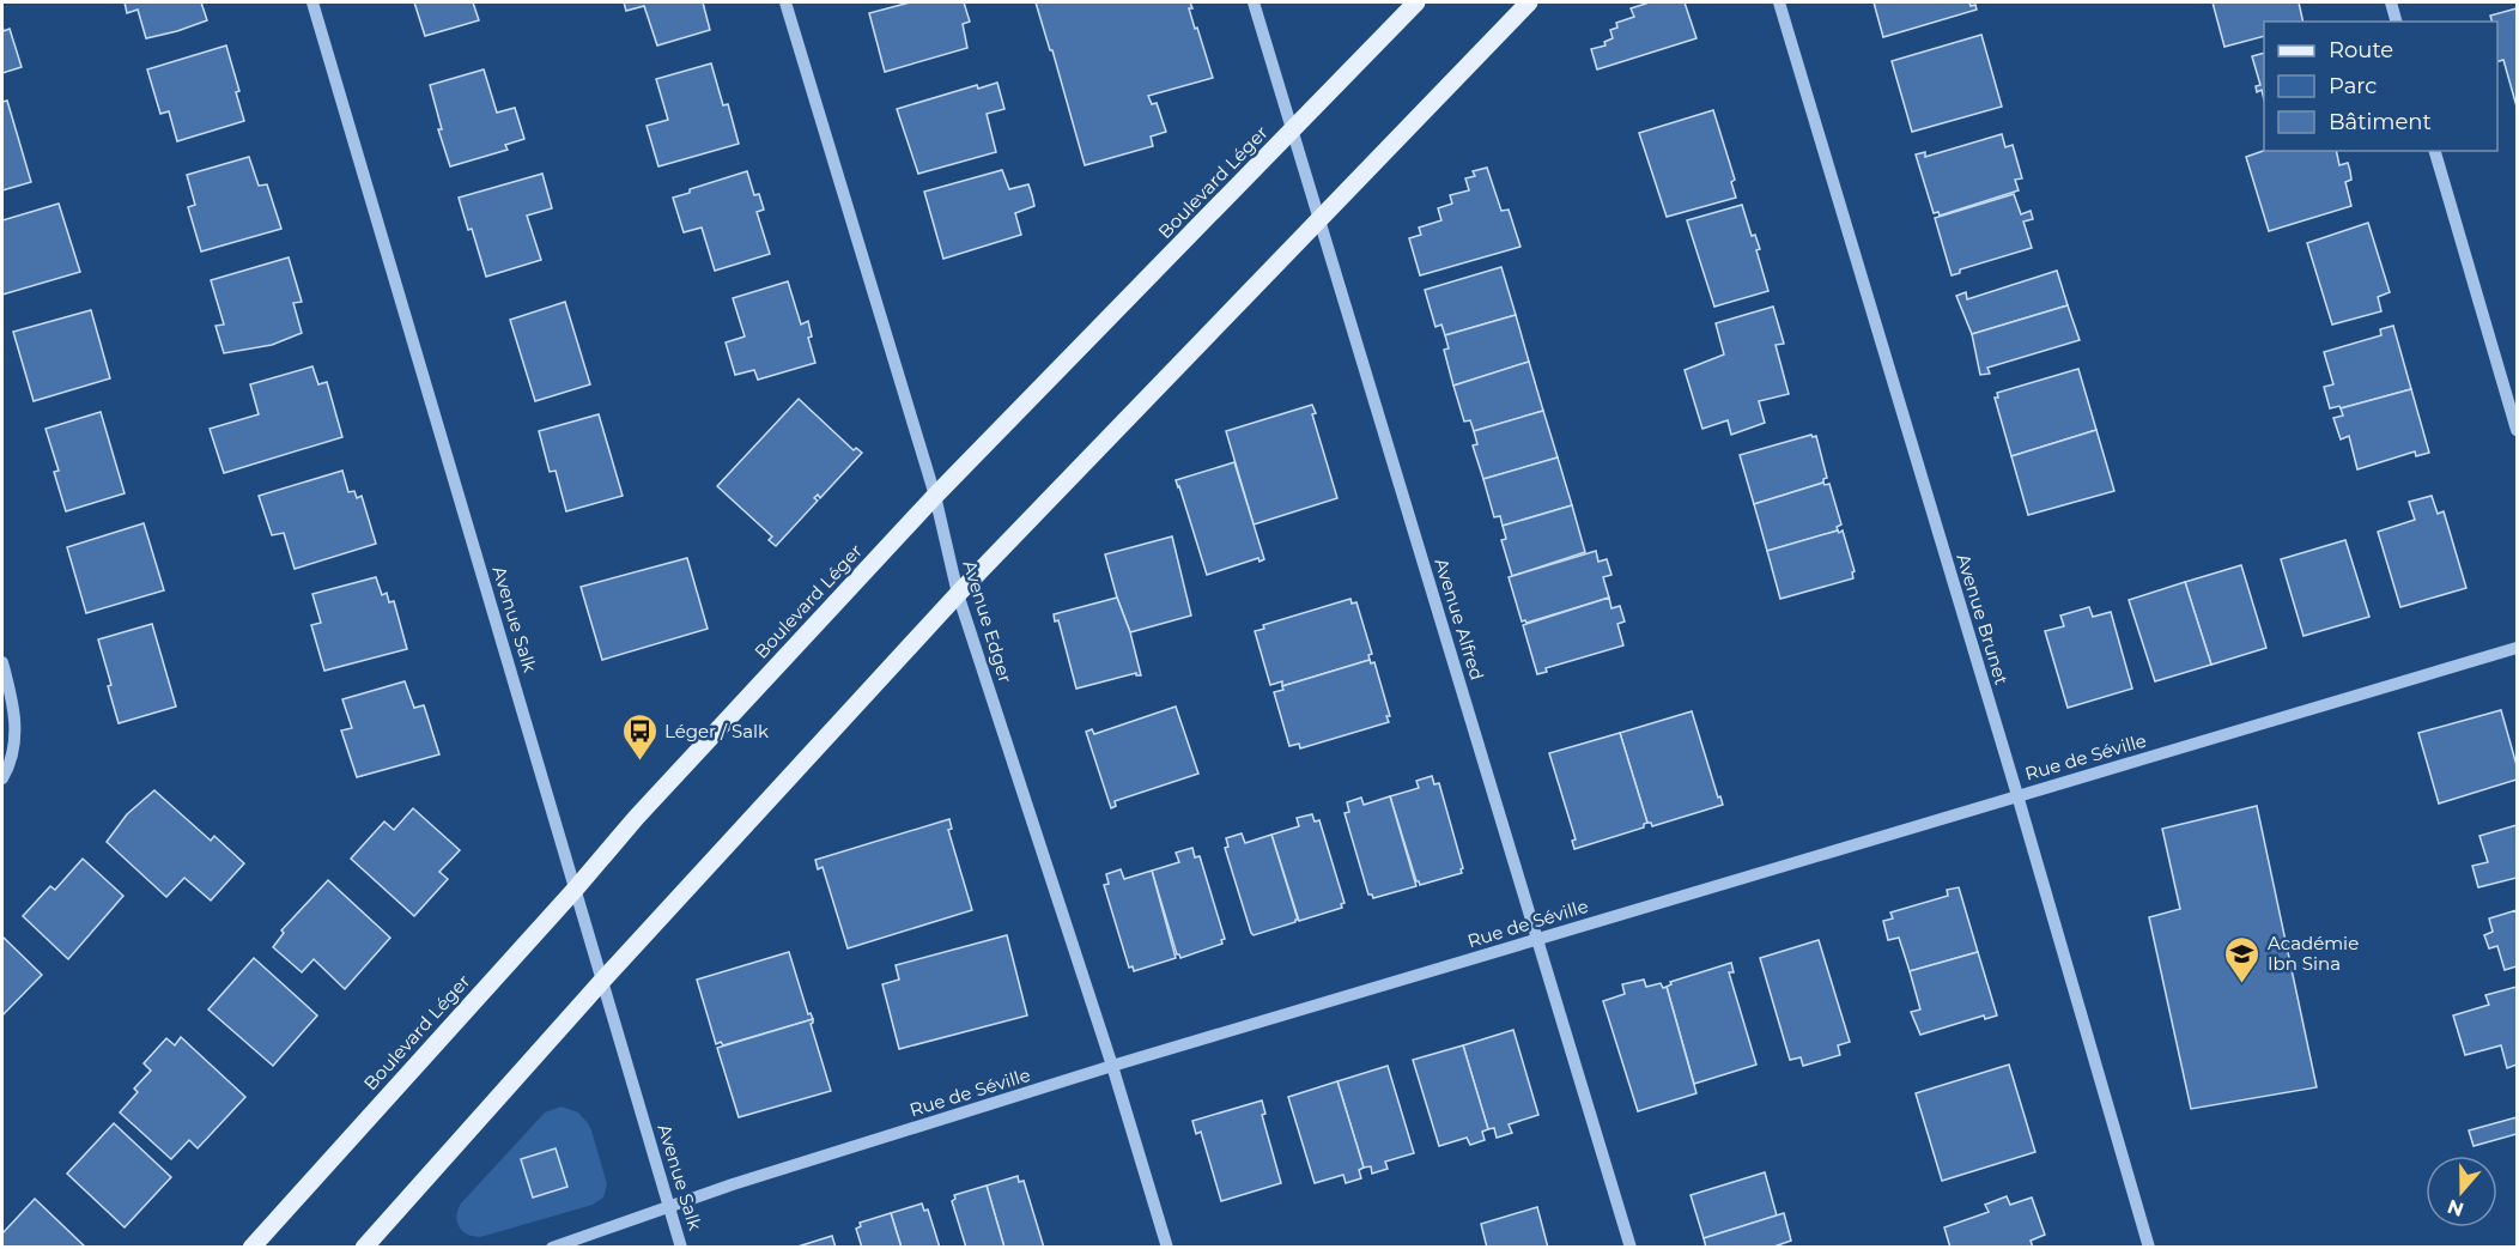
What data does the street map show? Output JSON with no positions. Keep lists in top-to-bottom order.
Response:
{
  "streets": {
    "main road": ["Boulevard Léger"],
    "street": [
      "Avenue Salk",
      "Avenue Alfred",
      "Avenue Brunet",
      "Avenue Edger",
      "Rue de Séville"
    ]
  },
  "crossings": [
    ["Boulevard Léger", "Avenue Salk"],
    ["Boulevard Léger", "Avenue Alfred"],
    ["Boulevard Léger", "Avenue Edger"],
    ["Avenue Salk", "Rue de Séville"],
    ["Avenue Alfred", "Rue de Séville"],
    ["Avenue Brunet", "Rue de Séville"],
    ["Avenue Edger", "Rue de Séville"]
  ],
  "places": {
    "bus stop": ["Léger / Salk"],
    "school or university": ["Académie Ibn Sina"]
  },
  "legend": ["Route", "Parc", "Bâtiment"],
  "north": "bottom"
}
